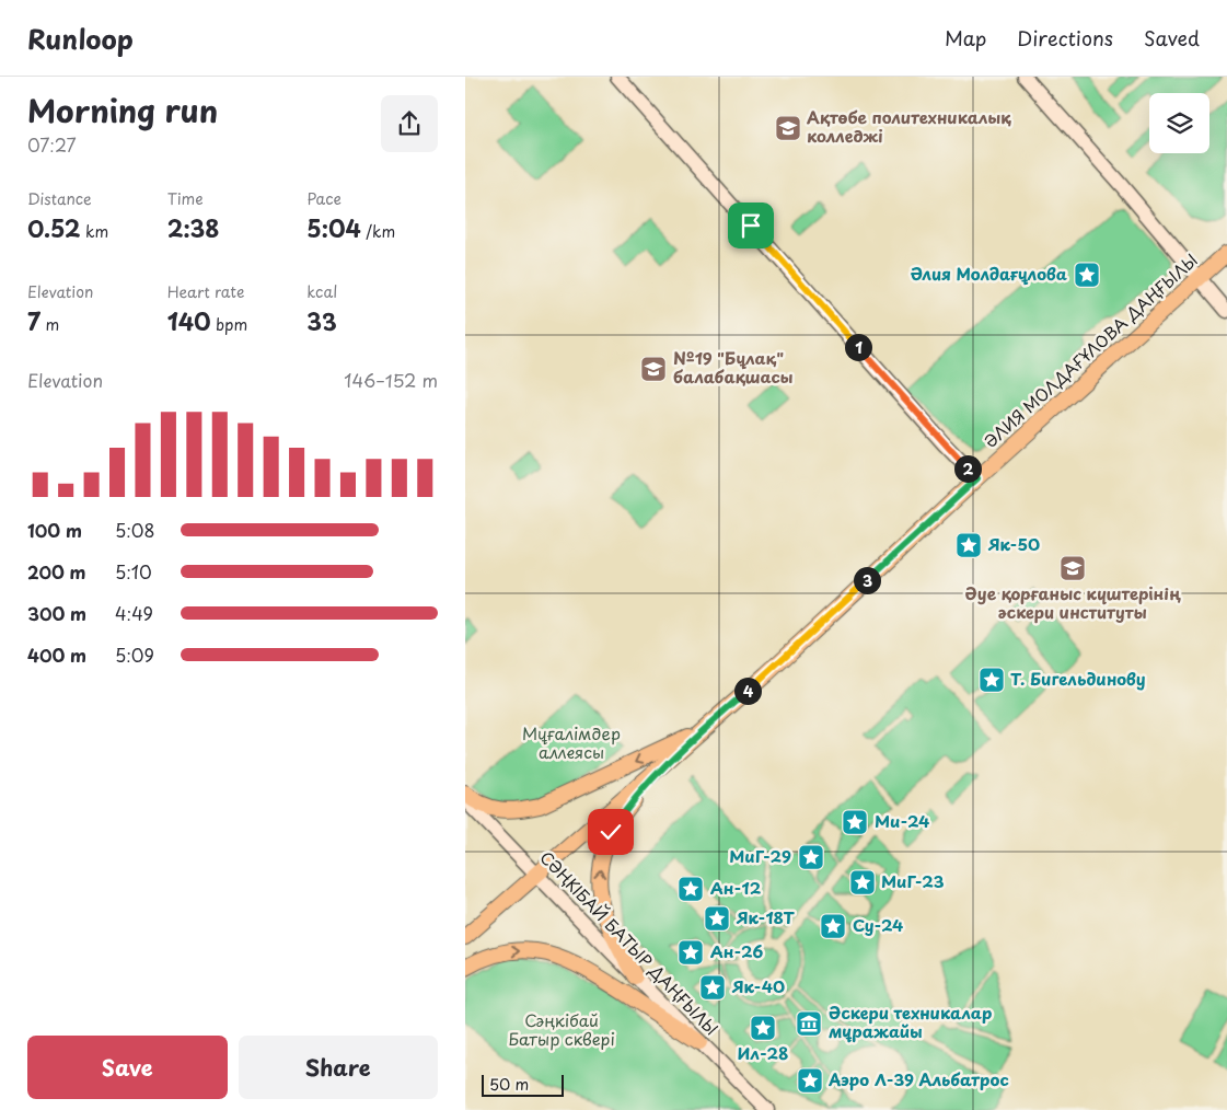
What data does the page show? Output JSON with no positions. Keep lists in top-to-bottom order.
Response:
{
  "streets": {
    "main road": ["ӘЛИЯ МОЛДАҒҰЛОВА ДАҢҒЫЛЫ"],
    "street": ["СӘҢКІБАЙ БАТЫР ДАҢҒЫЛЫ"]
  },
  "crossings": [
    ["ӘЛИЯ МОЛДАҒҰЛОВА ДАҢҒЫЛЫ", "СӘҢКІБАЙ БАТЫР ДАҢҒЫЛЫ"]
  ],
  "parks": ["Мұғалімдер аллеясы", "Сәңкібай Батыр сквері"],
  "places": {
    "school or university": ["Ақтөбе политехникалық колледжі", "№19 \"Бұлақ\" балабақшасы", "Әуе қорғаныс күштерінің әскери институты"],
    "place": [
      "Әлия Молдағұлова",
      "Як-50",
      "Т. Бигельдинову",
      "Ми-24",
      "МиГ-29",
      "МиГ-23",
      "Ан-12",
      "Як-18Т",
      "Су-24",
      "Ан-26",
      "Як-40",
      "Ил-28",
      "Аэро Л-39 Альбатрос"
    ],
    "museum": ["Әскери техникалар мұражайы"]
  },
  "scale_bar": "50 m",
  "page": {
    "header": "Runloop",
    "nav": ["Map", "Directions", "Saved"],
    "heading": ["Morning run", "07:27"],
    "stats": [
      ["Distance", "0.52 km"],
      ["Time", "2:38"],
      ["Pace", "5:04 /km"],
      ["Elevation", "7 m"],
      ["Heart rate", "140 bpm"],
      ["kcal", "33"]
    ],
    "pins": [
      "1",
      "2",
      "3",
      "4"
    ],
    "chart": ["Elevation", "146–152 m"],
    "list": [
      {
        "name": "100 m",
        "note": "5:08"
      },
      {
        "name": "200 m",
        "note": "5:10"
      },
      {
        "name": "300 m",
        "note": "4:49"
      },
      {
        "name": "400 m",
        "note": "5:09"
      }
    ],
    "buttons": ["Save", "Share"],
    "scale": "50 m"
  }
}
